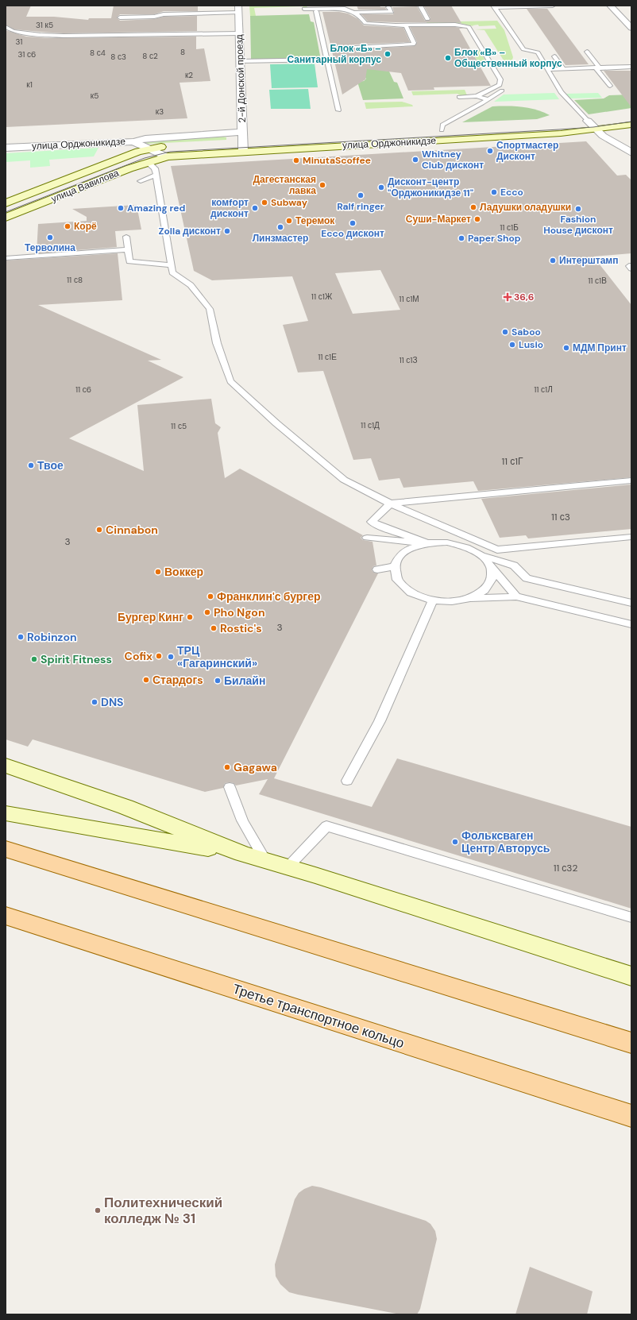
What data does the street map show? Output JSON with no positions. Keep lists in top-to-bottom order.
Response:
{
  "streets": {
    "main road": ["улица Орджоникидзе", "улица Вавилова", "Третье транспортное кольцо"],
    "street": ["2-й Донской проезд"]
  },
  "crossings": [
    ["2-й Донской проезд", "улица Орджоникидзе"],
    ["улица Орджоникидзе", "улица Вавилова"]
  ],
  "places": {
    "other": [
      "Блок «Б» – Санитарный корпус",
      "Блок «В» – Общественный корпус",
      "Спортмастер Дисконт",
      "Whitney Club дисконт",
      "MinutaScoffee",
      "Дагестанская лавка",
      "Дисконт-центр \"Орджоникидзе 11\"",
      "Ecco",
      "Ralf ringer",
      "Subway",
      "Ладушки оладушки",
      "Amazing red",
      "комfорт дисконт",
      "Fashion House дисконт",
      "Суши-Маркет",
      "Теремок",
      "Ecco дисконт",
      "Корё",
      "Линзмастер",
      "Zolla дисконт",
      "Терволина",
      "Paper Shop",
      "Интерштамп",
      "Saboo",
      "Lusio",
      "МДМ Принт",
      "Твое",
      "Cinnabon",
      "Воккер",
      "Франклин'с бургер",
      "Pho Ngon",
      "Бургер Кинг",
      "Rostic's",
      "Robinzon",
      "Cofix",
      "ТРЦ «Гагаринский»",
      "Spirit Fitness",
      "Стардогs",
      "Билайн",
      "DNS",
      "Gagawa",
      "Фольксваген Центр Авторусь",
      "Политехнический колледж № 31"
    ],
    "health": ["36,6"]
  },
  "house_numbers": [
    "31 к5",
    "31",
    "8",
    "8 с4",
    "31 с6",
    "8 с2",
    "8 с3",
    "к2",
    "к1",
    "к5",
    "к3",
    "11 с1Б",
    "11 с8",
    "11 с1В",
    "11 с1Ж",
    "11 с1М",
    "11 с1Е",
    "11 с1З",
    "11 с6",
    "11 с1Л",
    "11 с1Д",
    "11 с5",
    "11 с1Г",
    "11 с3",
    "3",
    "3",
    "11 с32"
  ]
}
